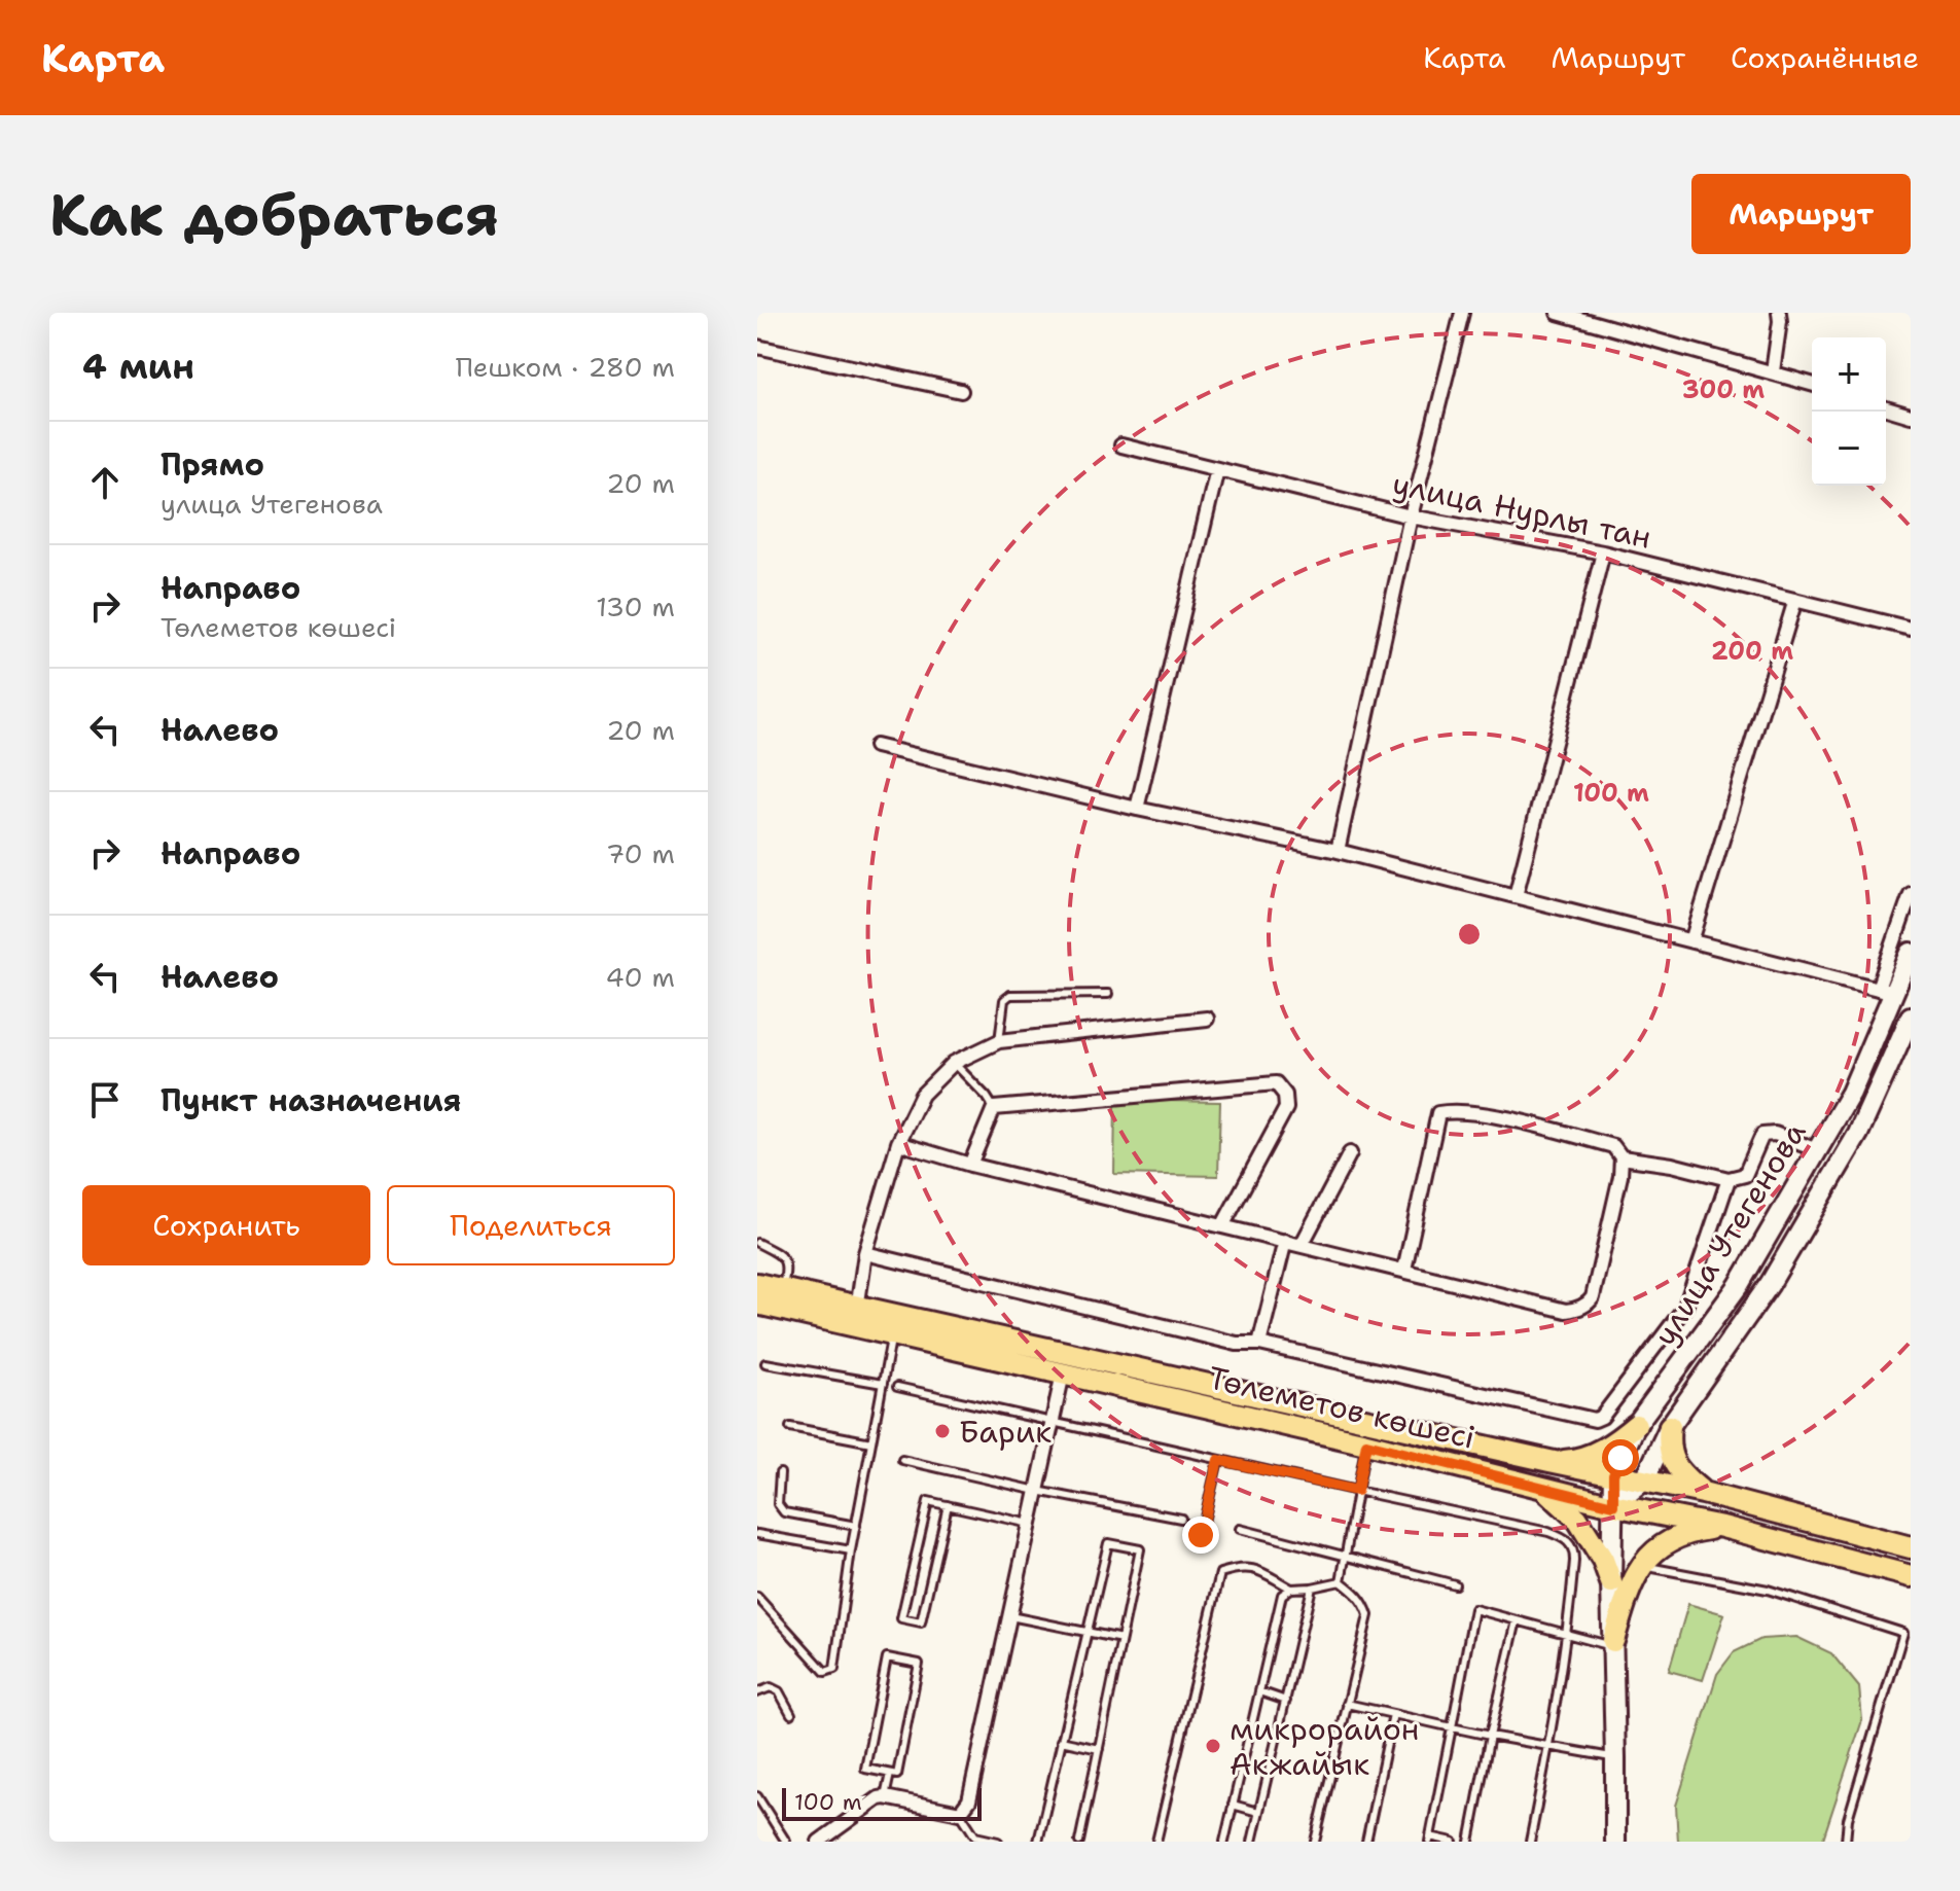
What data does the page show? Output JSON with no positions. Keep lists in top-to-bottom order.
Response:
{
  "streets": {
    "main road": ["улица Утегенова", "Төлеметов көшесі"],
    "street": ["улица Нурлы тан"]
  },
  "crossings": [
    ["улица Утегенова", "Төлеметов көшесі"]
  ],
  "places": ["Барик", "микрорайон Акжайык"],
  "scale_bar": "100 m",
  "page": {
    "header": "Карта",
    "nav": ["Карта", "Маршрут", "Сохранённые"],
    "buttons": [
      "Маршрут",
      ["Сохранить", "Поделиться"]
    ],
    "title": "Как добраться",
    "heading": ["4 мин", "Пешком · 280 m"],
    "map_buttons": ["+", "−"],
    "list": [
      ["Прямо", "улица Утегенова", "20 m"],
      ["Направо", "Төлеметов көшесі", "130 m"],
      ["Налево", "20 m"],
      ["Направо", "70 m"],
      ["Налево", "40 m"],
      "Пункт назначения"
    ],
    "scale": "100 m"
  },
  "rings": ["300 m", "200 m", "100 m"]
}
